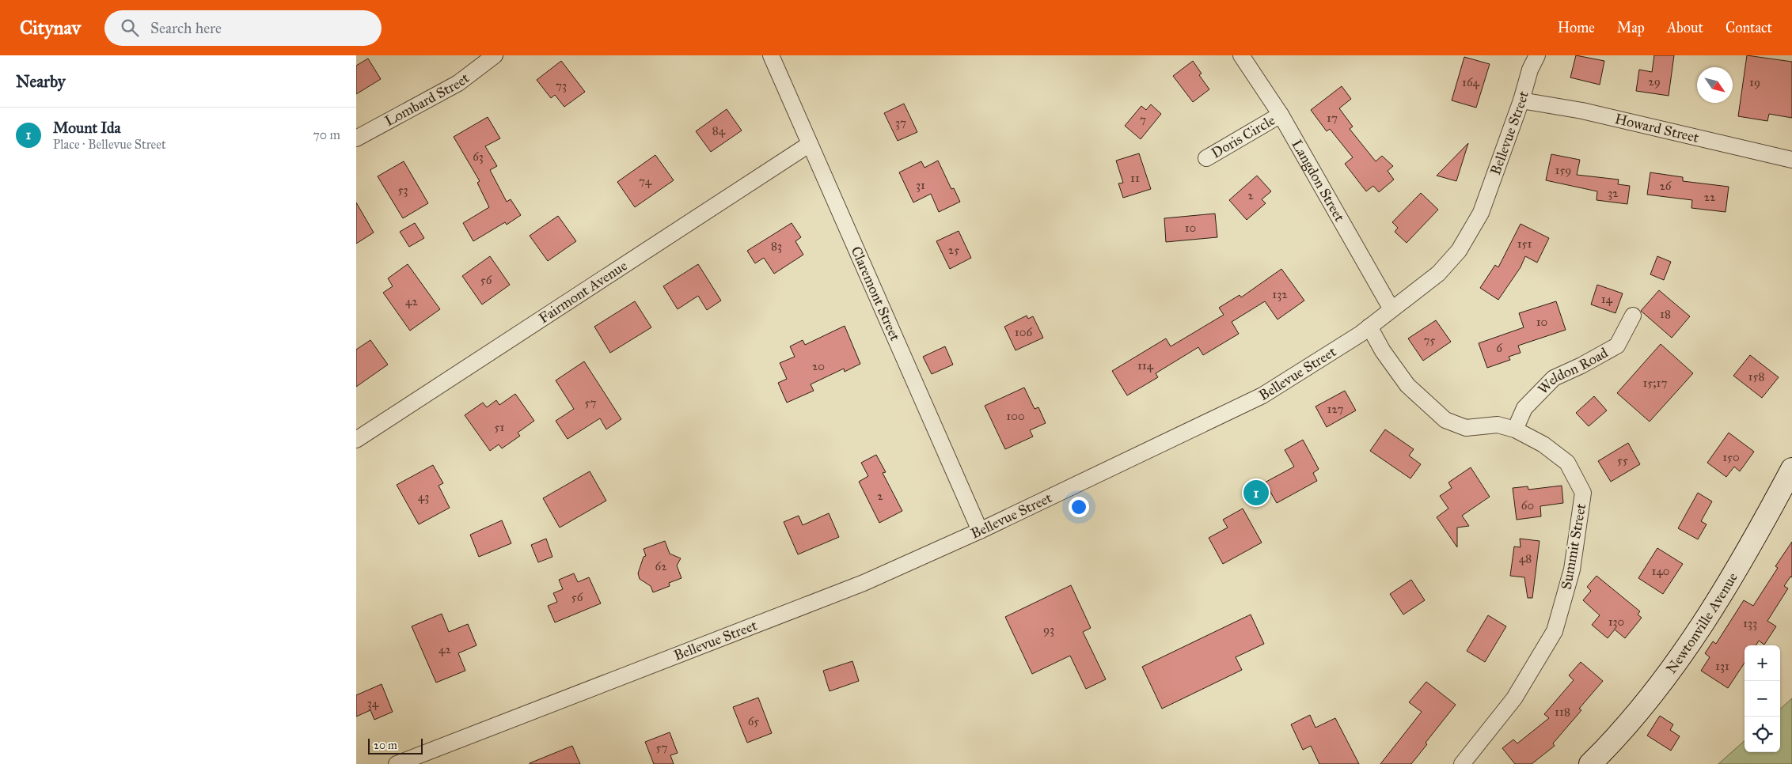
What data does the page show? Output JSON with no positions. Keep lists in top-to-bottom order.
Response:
{
  "streets": {
    "main road": ["Newtonville Avenue"],
    "street": [
      "Lombard Street",
      "Howard Street",
      "Bellevue Street",
      "Doris Circle",
      "Langdon Street",
      "Fairmont Avenue",
      "Claremont Street",
      "Weldon Road",
      "Summit Street"
    ]
  },
  "crossings": [
    ["Howard Street", "Bellevue Street"],
    ["Bellevue Street", "Langdon Street"],
    ["Bellevue Street", "Claremont Street"],
    ["Bellevue Street", "Summit Street"],
    ["Doris Circle", "Langdon Street"],
    ["Fairmont Avenue", "Claremont Street"],
    ["Weldon Road", "Summit Street"]
  ],
  "house_numbers": [
    "29",
    "164",
    "19",
    "73",
    "17",
    "7",
    "37",
    "84",
    "63",
    "159",
    "11",
    "74",
    "31",
    "26",
    "53",
    "32",
    "2",
    "22",
    "10",
    "151",
    "83",
    "25",
    "56",
    "132",
    "14",
    "42",
    "18",
    "10",
    "106",
    "75",
    "6",
    "114",
    "20",
    "158",
    "15;17",
    "57",
    "127",
    "100",
    "51",
    "150",
    "55",
    "2",
    "43",
    "60",
    "48",
    "62",
    "140",
    "56",
    "130",
    "133",
    "93",
    "42",
    "131",
    "34",
    "118",
    "65",
    "57"
  ],
  "scale_bar": "20 m",
  "north": "bottom right",
  "page": {
    "header": "Citynav",
    "search": "Search here",
    "nav": [
      "Home",
      "Map",
      "About",
      "Contact"
    ],
    "heading": "Nearby",
    "list": [
      {
        "mark": "1",
        "name": "Mount Ida",
        "note": "Place · Bellevue Street",
        "value": "70 m"
      }
    ],
    "pins": "1",
    "map_buttons": ["+", "−"],
    "scale": "20 m"
  }
}
